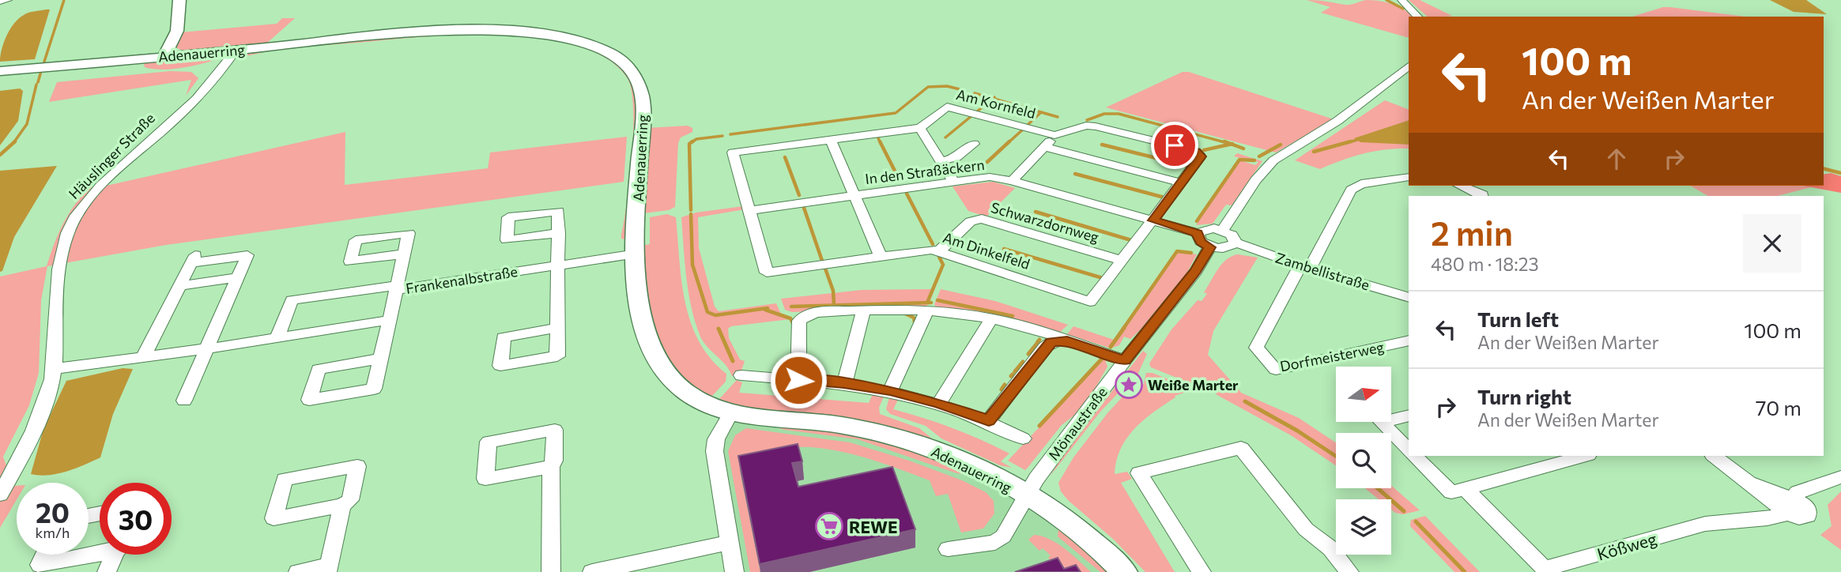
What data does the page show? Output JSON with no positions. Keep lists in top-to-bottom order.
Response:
{
  "streets": {
    "main road": ["Adenauerring"],
    "street": [
      "Am Kornfeld",
      "Häuslinger Straße",
      "In den Straßäckern",
      "Schwarzdornweg",
      "Am Dinkelfeld",
      "Zambellistraße",
      "Frankenalbstraße",
      "Dorfmeisterweg",
      "Mönaustraße",
      "Kößweg"
    ]
  },
  "crossings": [
    ["Adenauerring", "Häuslinger Straße"],
    ["Adenauerring", "Frankenalbstraße"],
    ["Adenauerring", "Mönaustraße"],
    ["Am Kornfeld", "In den Straßäckern"],
    ["Am Kornfeld", "Am Dinkelfeld"],
    ["In den Straßäckern", "Am Dinkelfeld"],
    ["Schwarzdornweg", "Am Dinkelfeld"],
    ["Zambellistraße", "Dorfmeisterweg"]
  ],
  "places": {
    "place": ["Weiße Marter"],
    "supermarket": ["REWE"]
  },
  "north": "right",
  "page": {
    "turn": ["100 m", "An der Weißen Marter"],
    "heading": ["2 min", "480 m · 18:23"],
    "list": [
      {
        "name": "Turn left",
        "note": "An der Weißen Marter",
        "value": "100 m"
      },
      {
        "name": "Turn right",
        "note": "An der Weißen Marter",
        "value": "70 m"
      }
    ],
    "speed": "20 km/h",
    "limit": "30"
  }
}
